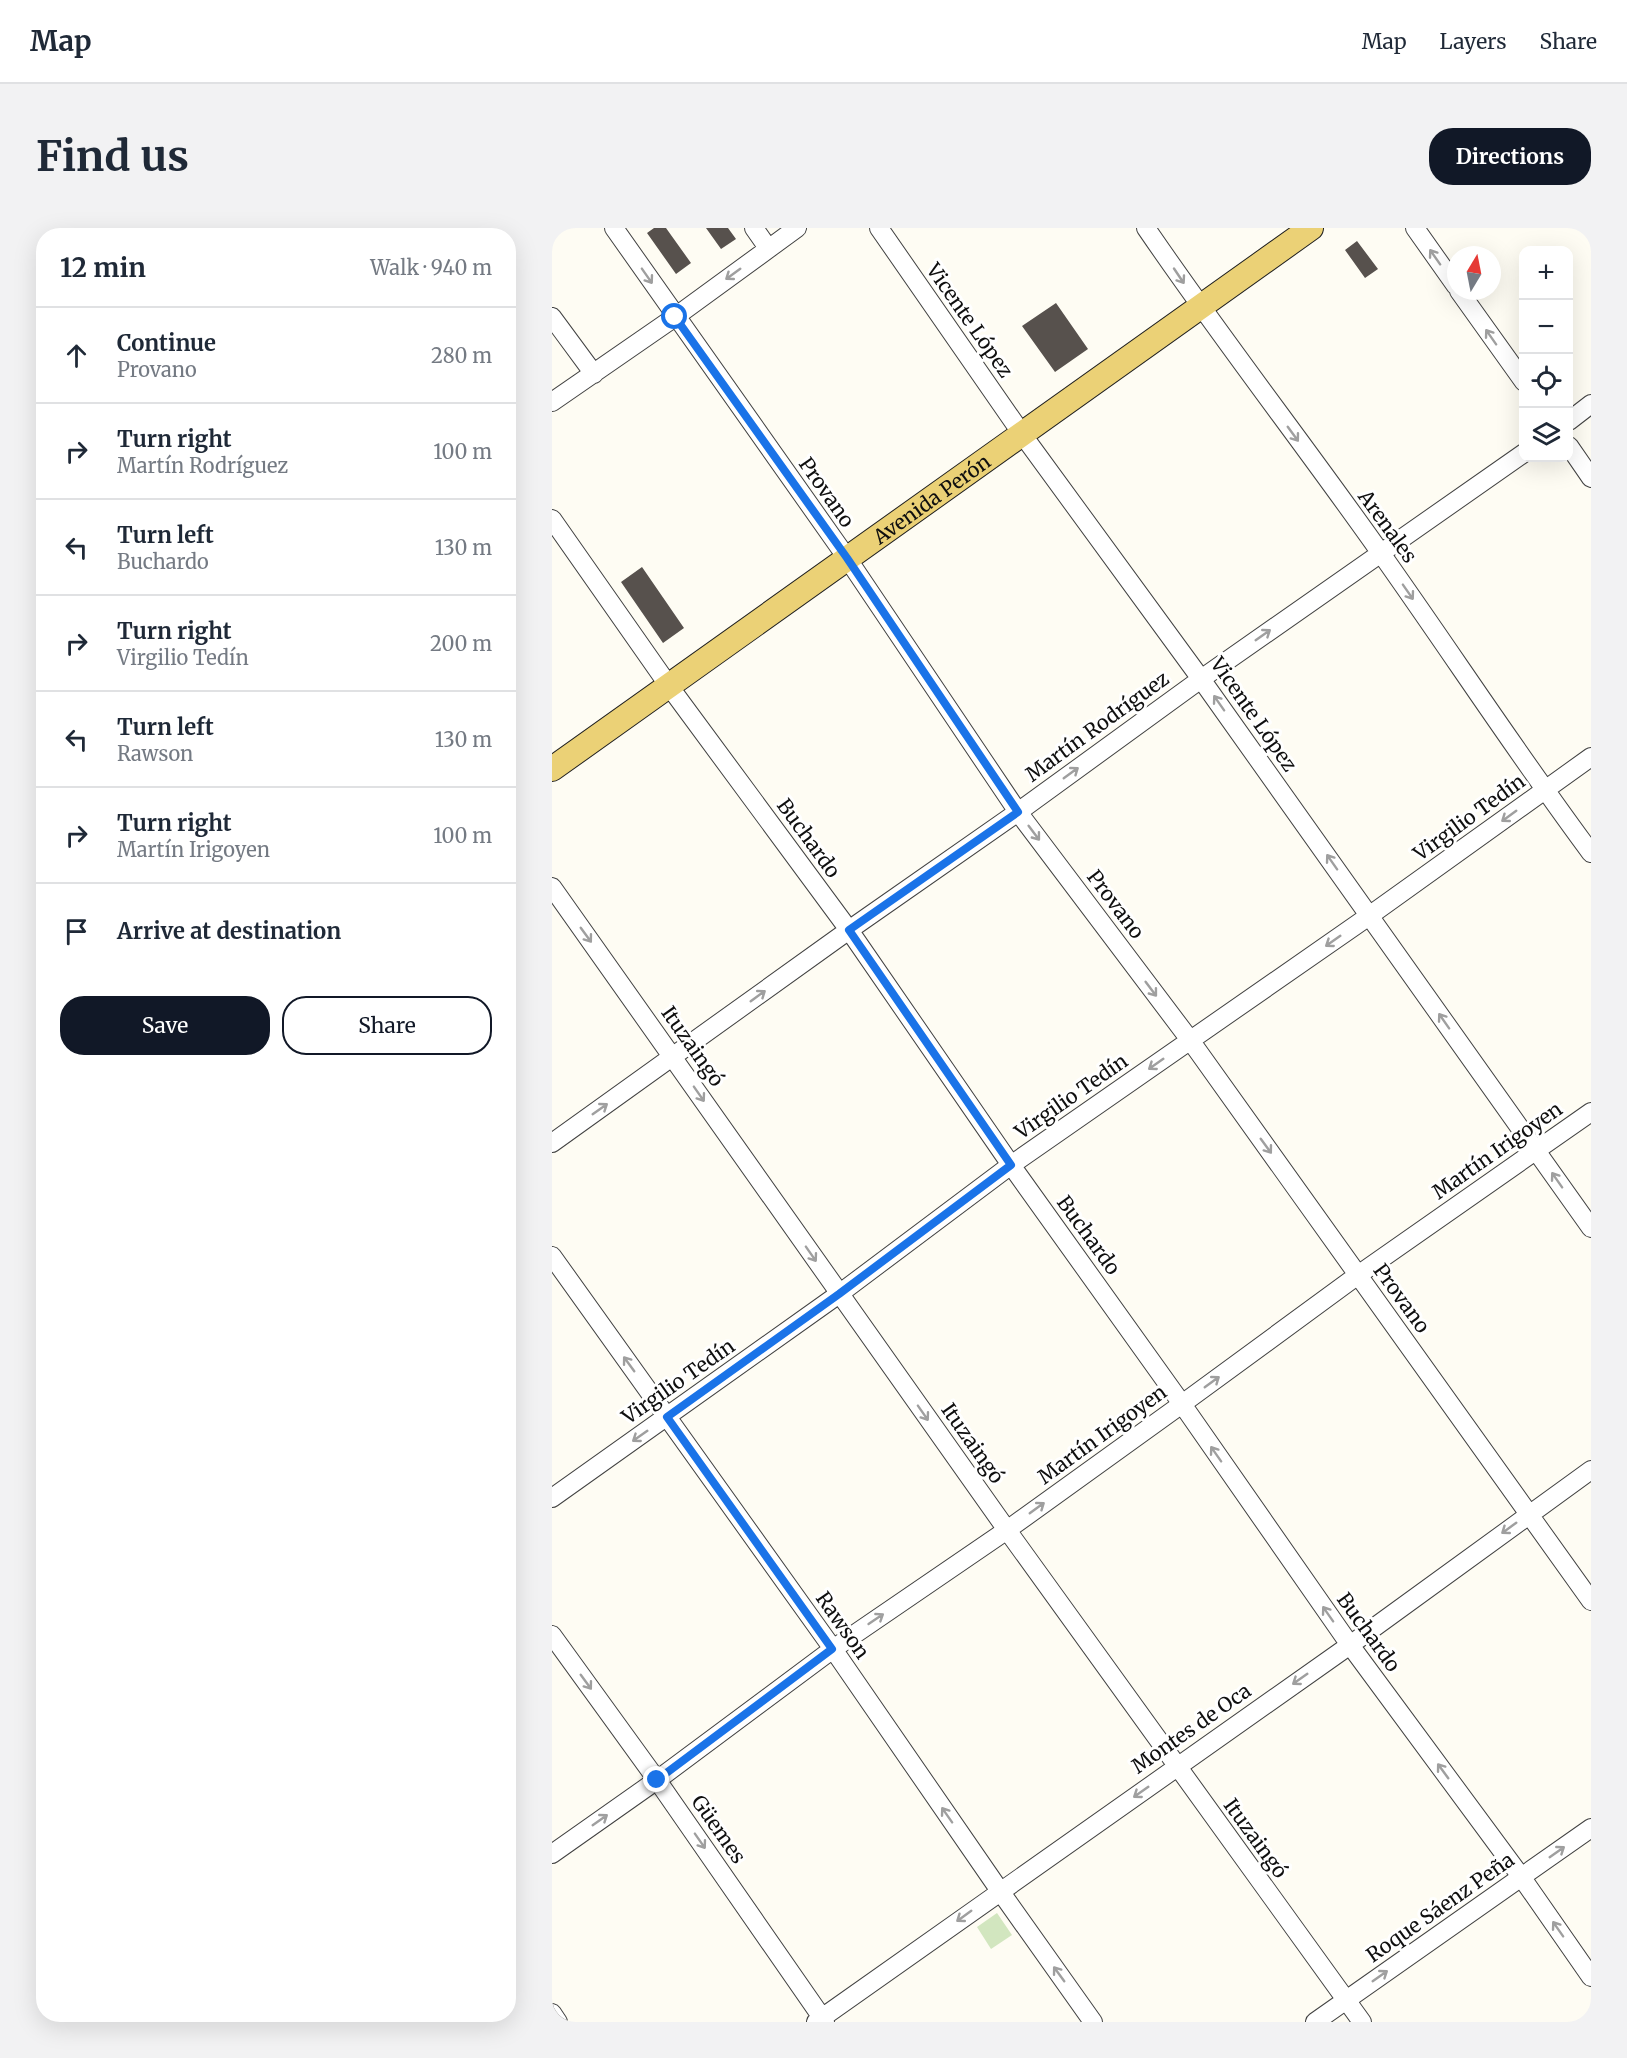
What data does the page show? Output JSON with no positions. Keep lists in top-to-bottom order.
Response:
{
  "streets": {
    "main road": ["Avenida Perón"],
    "street": [
      "Vicente López",
      "Provano",
      "Arenales",
      "Martín Rodríguez",
      "Virgilio Tedín",
      "Buchardo",
      "Ituzaingó",
      "Martín Irigoyen",
      "Rawson",
      "Montes de Oca",
      "Güemes",
      "Roque Sáenz Peña"
    ]
  },
  "crossings": [
    ["Vicente López", "Avenida Perón"],
    ["Vicente López", "Martín Rodríguez"],
    ["Vicente López", "Virgilio Tedín"],
    ["Vicente López", "Martín Irigoyen"],
    ["Provano", "Avenida Perón"],
    ["Provano", "Martín Rodríguez"],
    ["Provano", "Virgilio Tedín"],
    ["Provano", "Martín Irigoyen"],
    ["Provano", "Montes de Oca"],
    ["Avenida Perón", "Arenales"],
    ["Avenida Perón", "Buchardo"],
    ["Arenales", "Martín Rodríguez"],
    ["Arenales", "Virgilio Tedín"],
    ["Martín Rodríguez", "Buchardo"],
    ["Martín Rodríguez", "Ituzaingó"],
    ["Virgilio Tedín", "Buchardo"],
    ["Virgilio Tedín", "Ituzaingó"],
    ["Virgilio Tedín", "Rawson"],
    ["Buchardo", "Martín Irigoyen"],
    ["Buchardo", "Montes de Oca"],
    ["Buchardo", "Roque Sáenz Peña"],
    ["Ituzaingó", "Martín Irigoyen"],
    ["Ituzaingó", "Montes de Oca"],
    ["Ituzaingó", "Roque Sáenz Peña"],
    ["Martín Irigoyen", "Rawson"],
    ["Martín Irigoyen", "Güemes"],
    ["Rawson", "Montes de Oca"],
    ["Montes de Oca", "Güemes"]
  ],
  "one_way": [
    "Vicente López",
    "Provano",
    "Arenales",
    "Martín Rodríguez",
    "Virgilio Tedín",
    "Buchardo",
    "Ituzaingó",
    "Martín Irigoyen",
    "Rawson",
    "Montes de Oca",
    "Güemes",
    "Roque Sáenz Peña"
  ],
  "north": "top",
  "page": {
    "header": "Map",
    "nav": ["Map", "Layers", "Share"],
    "buttons": [
      "Directions",
      ["Save", "Share"]
    ],
    "title": "Find us",
    "heading": ["12 min", "Walk · 940 m"],
    "map_buttons": ["+", "−"],
    "list": [
      ["Continue", "Provano", "280 m"],
      ["Turn right", "Martín Rodríguez", "100 m"],
      ["Turn left", "Buchardo", "130 m"],
      ["Turn right", "Virgilio Tedín", "200 m"],
      ["Turn left", "Rawson", "130 m"],
      ["Turn right", "Martín Irigoyen", "100 m"],
      "Arrive at destination"
    ]
  }
}
